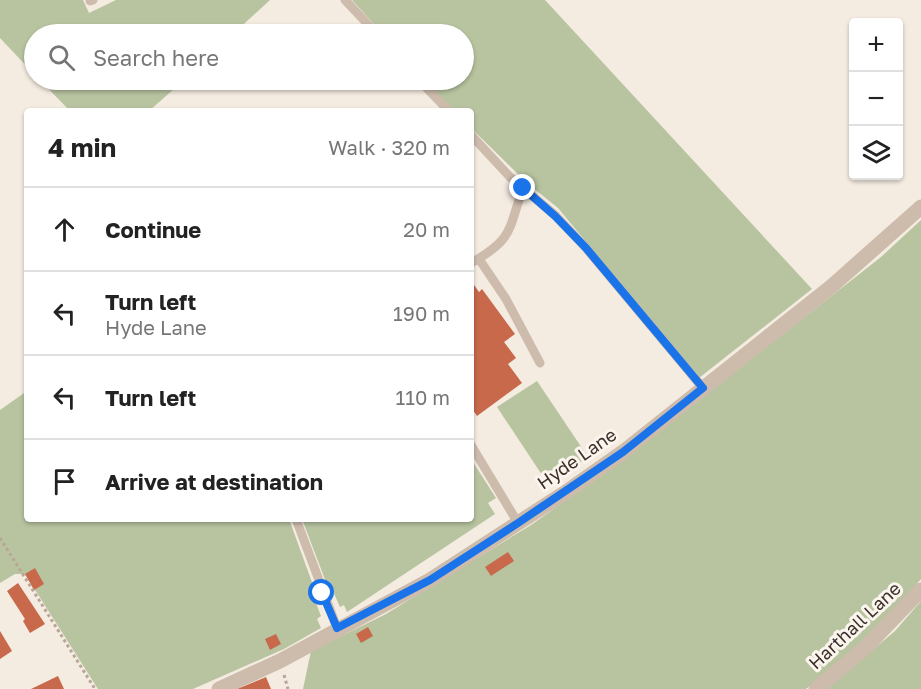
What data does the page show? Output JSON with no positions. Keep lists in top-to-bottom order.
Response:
{
  "streets": {
    "street": ["Hyde Lane", "Harthall Lane"]
  },
  "page": {
    "map_buttons": ["+", "−"],
    "search": "Search here",
    "heading": ["4 min", "Walk · 320 m"],
    "list": [
      ["Continue", "20 m"],
      ["Turn left", "Hyde Lane", "190 m"],
      ["Turn left", "110 m"],
      "Arrive at destination"
    ]
  }
}
